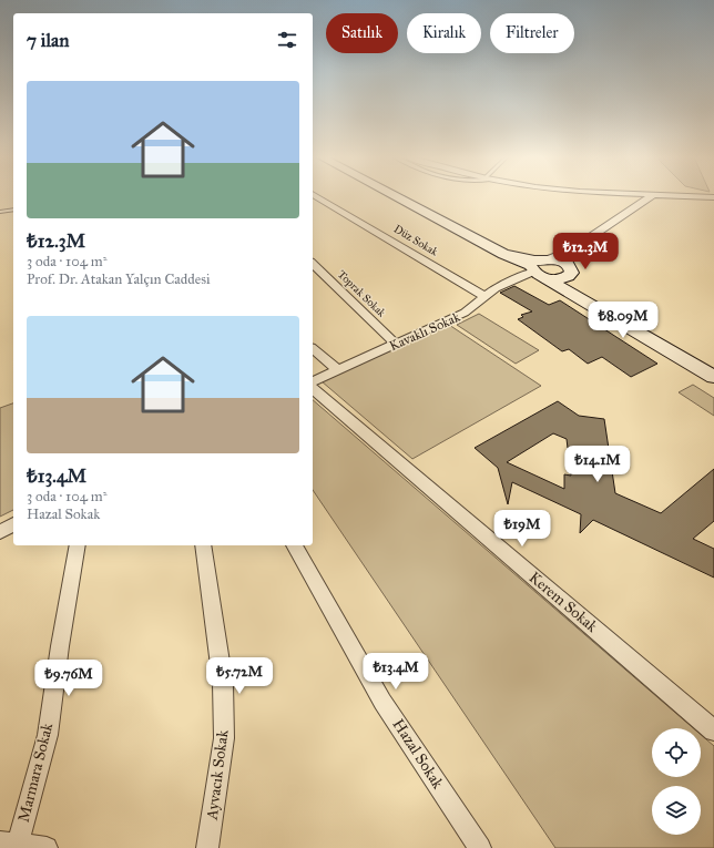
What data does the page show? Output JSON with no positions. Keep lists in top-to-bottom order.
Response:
{
  "streets": {
    "street": [
      "Düz Sokak",
      "Toprak Sokak",
      "Kavaklı Sokak",
      "Kerem Sokak",
      "Hazal Sokak",
      "Marmara Sokak",
      "Ayvacık Sokak"
    ]
  },
  "crossings": [
    ["Düz Sokak", "Kavaklı Sokak"],
    ["Toprak Sokak", "Kavaklı Sokak"]
  ],
  "page": {
    "chip": ["Satılık", "Kiralık", "Filtreler"],
    "heading": "7 ilan",
    "list": [
      {
        "name": "₺12.3M",
        "note": "3 oda · 104 m² · Prof. Dr. Atakan Yalçın Caddesi"
      },
      {
        "name": "₺13.4M",
        "note": "3 oda · 104 m² · Hazal Sokak"
      }
    ],
    "price": [
      "₺12.3M",
      "₺8.09M",
      "₺14.1M",
      "₺19M",
      "₺13.4M",
      "₺5.72M",
      "₺9.76M"
    ]
  }
}
